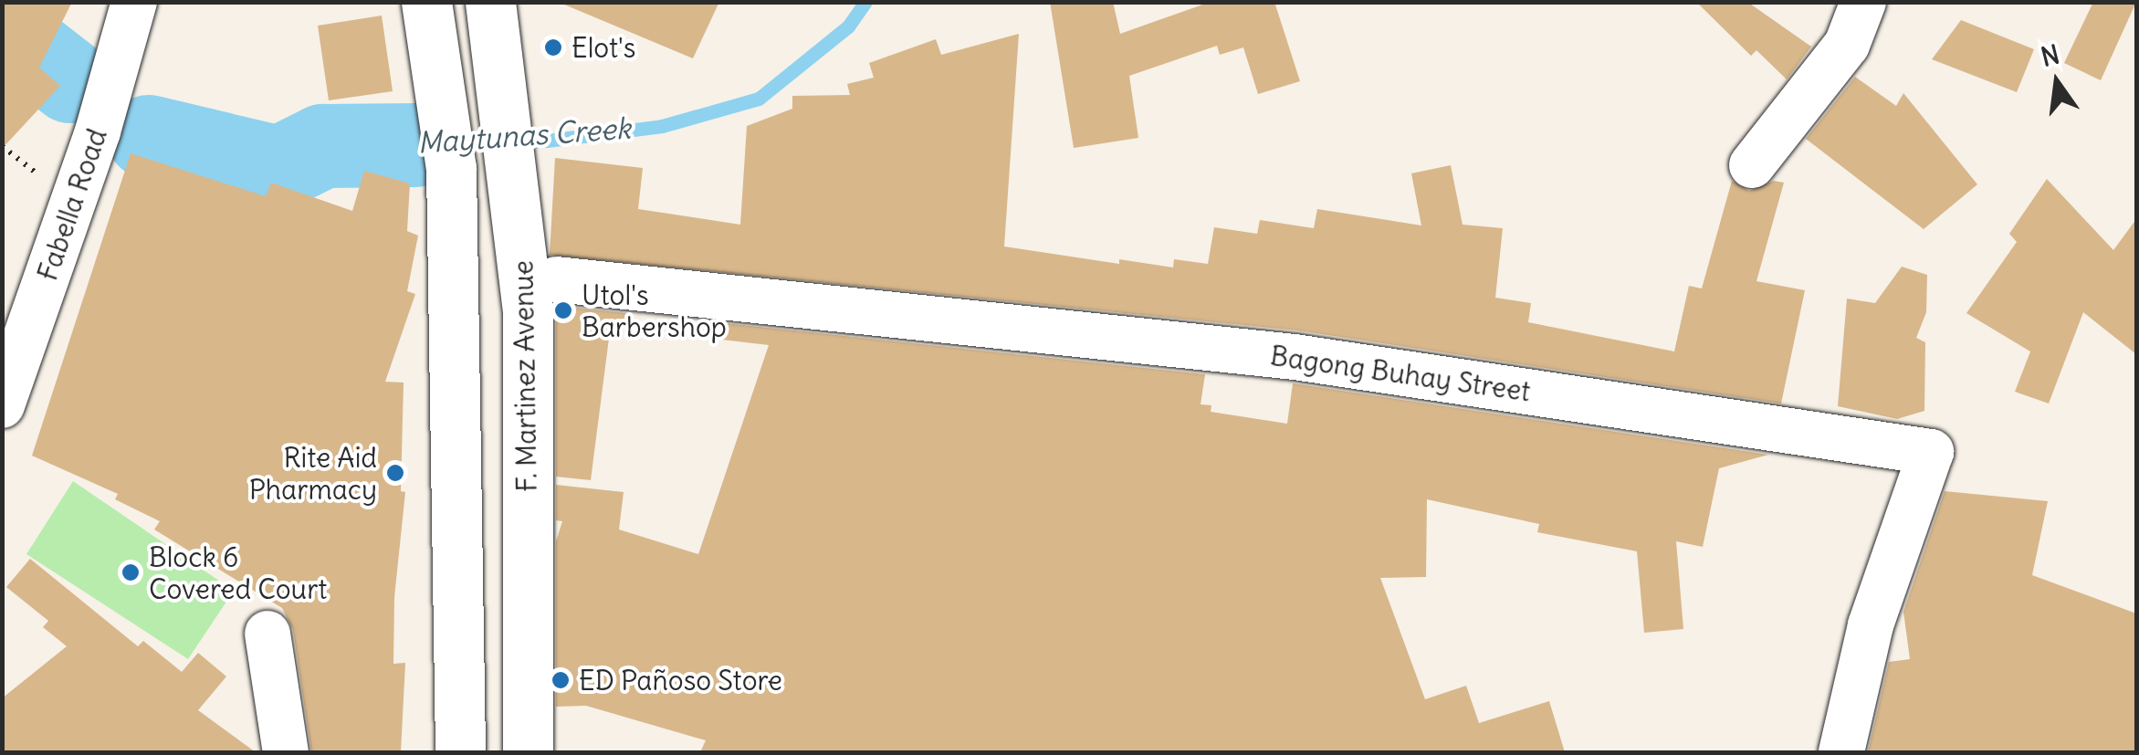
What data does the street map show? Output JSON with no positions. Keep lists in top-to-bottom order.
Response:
{
  "streets": {
    "main road": ["F. Martinez Avenue"],
    "street": ["Fabella Road", "Bagong Buhay Street"]
  },
  "water": ["Maytunas Creek"],
  "places": [
    "Elot's",
    "Utol's Barbershop",
    "Rite Aid Pharmacy",
    "Block 6 Covered Court",
    "ED Pañoso Store"
  ],
  "north": "top"
}
